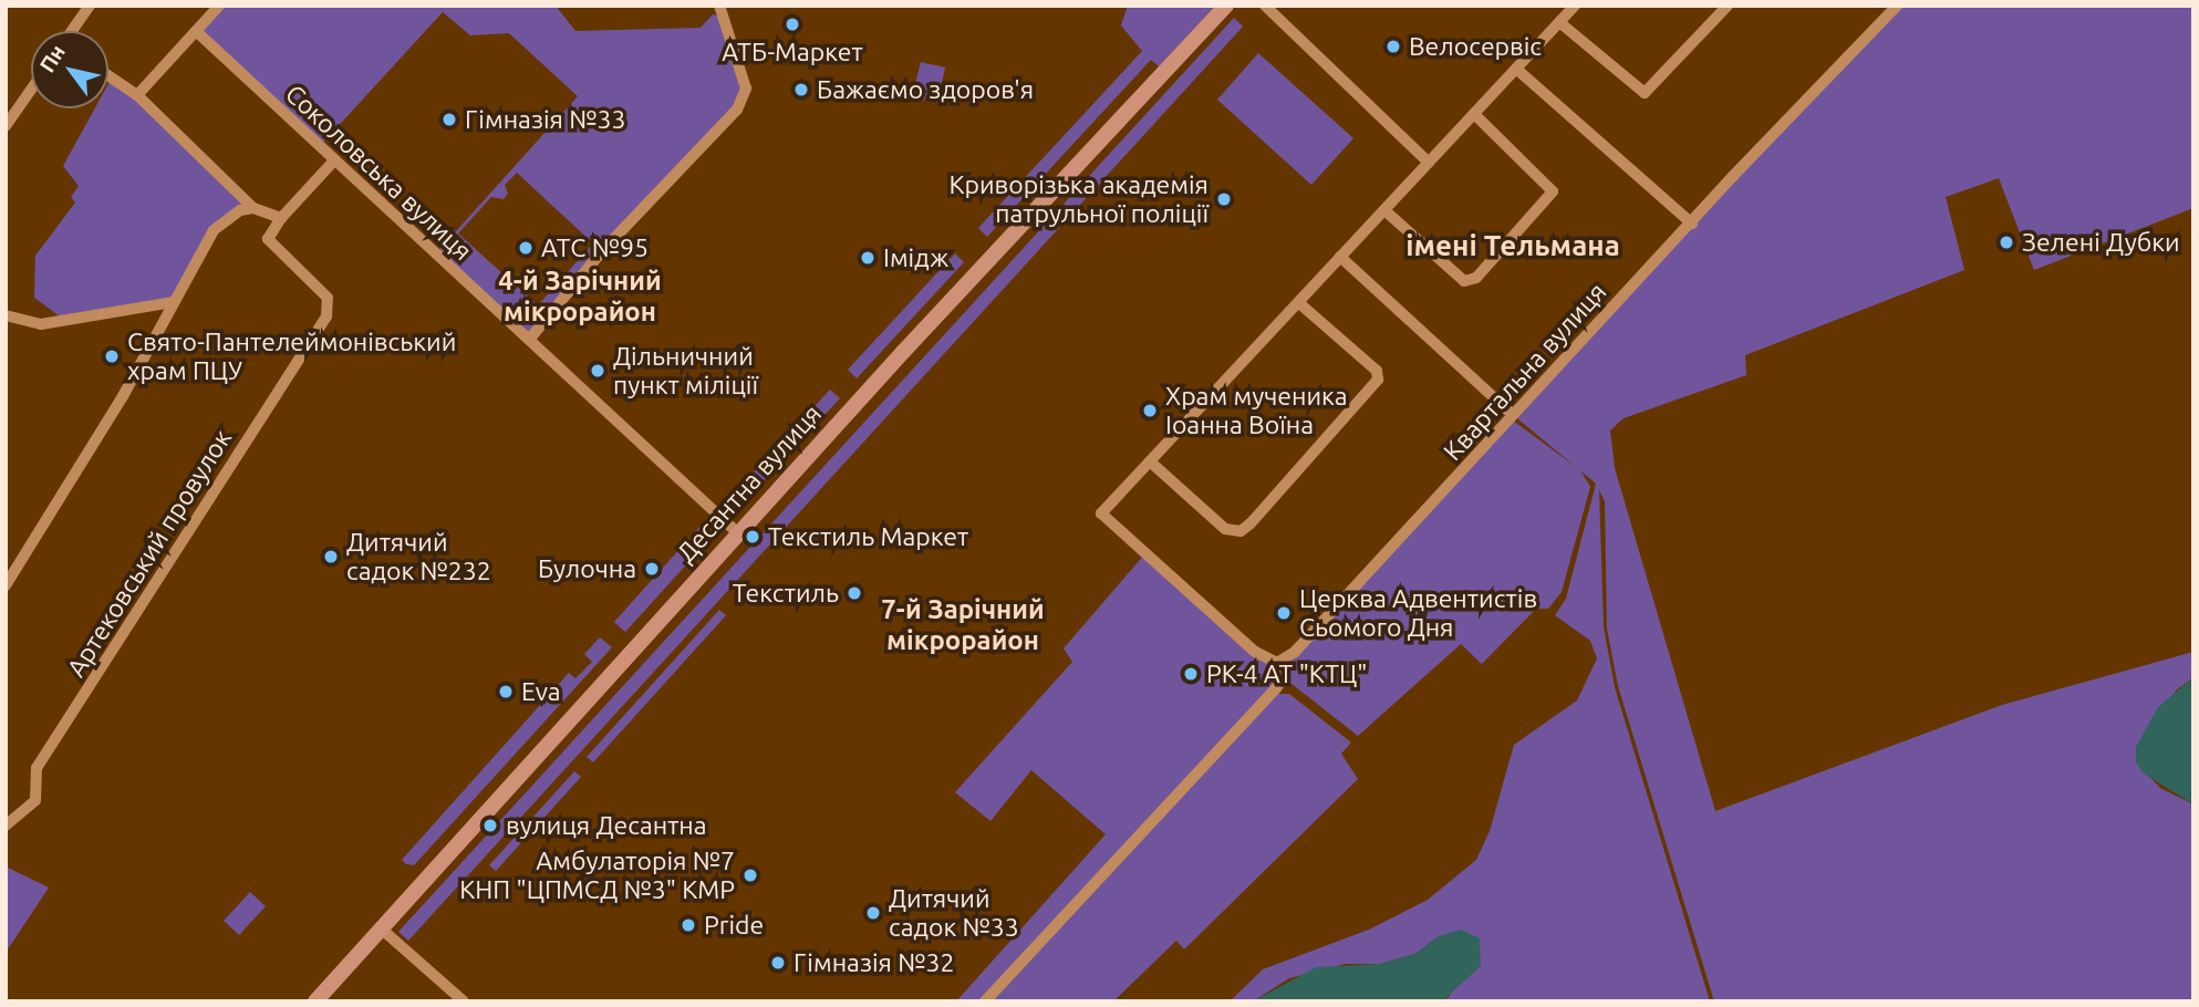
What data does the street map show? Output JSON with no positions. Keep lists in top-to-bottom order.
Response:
{
  "streets": {
    "main road": ["Десантна вулиця"],
    "street": ["Соколовська вулиця", "Квартальна вулиця", "Артековський провулок"]
  },
  "crossings": [
    ["Соколовська вулиця", "Десантна вулиця"]
  ],
  "districts": ["імені Тельмана", "4-й Зарічний мікрорайон", "7-й Зарічний мікрорайон"],
  "places": [
    "АТБ-Маркет",
    "Велосервіс",
    "Бажаємо здоров'я",
    "Гімназія №33",
    "Криворізька академія патрульної поліції",
    "Зелені Дубки",
    "АТС №95",
    "Імідж",
    "Свято-Пантелеймонівський храм ПЦУ",
    "Дільничний пункт міліції",
    "Храм мученика Іоанна Воїна",
    "Текстиль Маркет",
    "Дитячий садок №232",
    "Булочна",
    "Текстиль",
    "Церква Адвентистів Сьомого Дня",
    "РК-4 АТ \"КТЦ\"",
    "Eva",
    "вулиця Десантна",
    "Амбулаторія №7 КНП \"ЦПМСД №3\" КМР",
    "Дитячий садок №33",
    "Pride",
    "Гімназія №32"
  ],
  "north": "top left"
}
